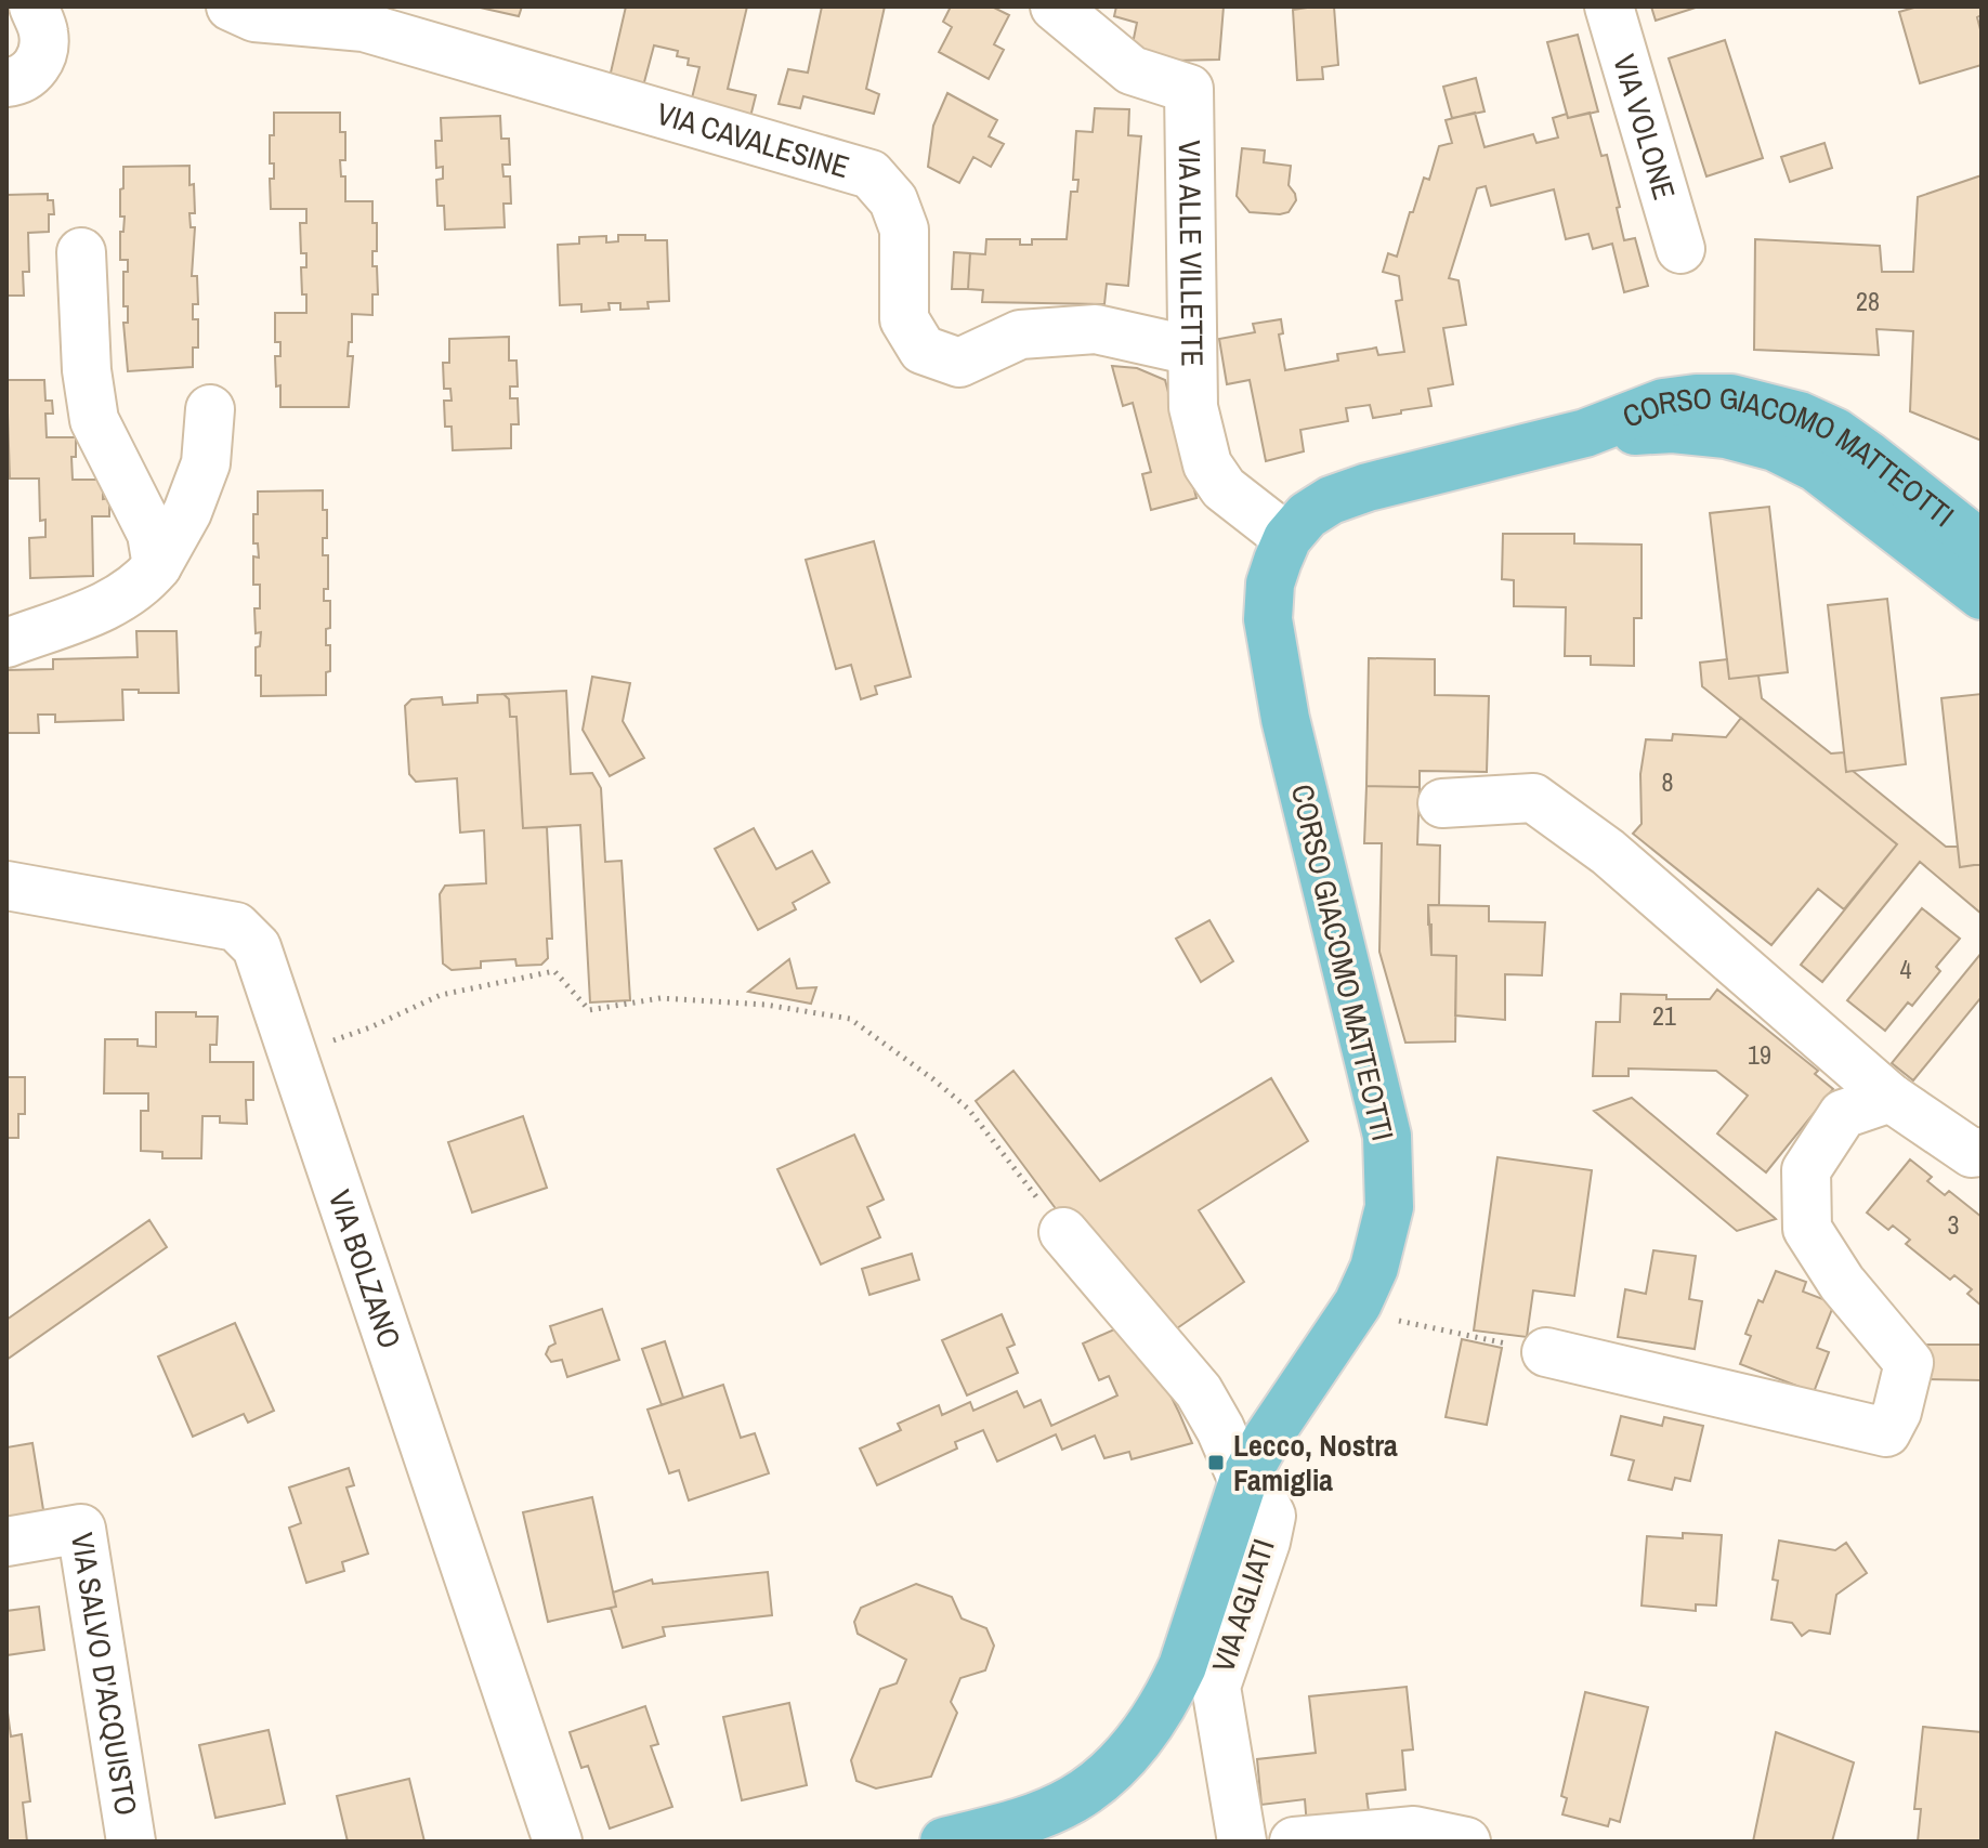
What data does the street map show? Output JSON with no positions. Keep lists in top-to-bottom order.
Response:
{
  "streets": {
    "main road": ["CORSO GIACOMO MATTEOTTI"],
    "street": [
      "VIA VOLONE",
      "VIA CAVALESINE",
      "VIA ALLE VILLETTE",
      "VIA BOLZANO",
      "VIA AGLIATI",
      "VIA SALVO D'ACQUISTO"
    ]
  },
  "crossings": [
    ["VIA CAVALESINE", "VIA ALLE VILLETTE"],
    ["VIA ALLE VILLETTE", "CORSO GIACOMO MATTEOTTI"],
    ["CORSO GIACOMO MATTEOTTI", "VIA AGLIATI"]
  ],
  "places": {
    "transit": ["Lecco, Nostra Famiglia"]
  },
  "house_numbers": [
    "28",
    "8",
    "4",
    "21",
    "19",
    "3"
  ]
}
